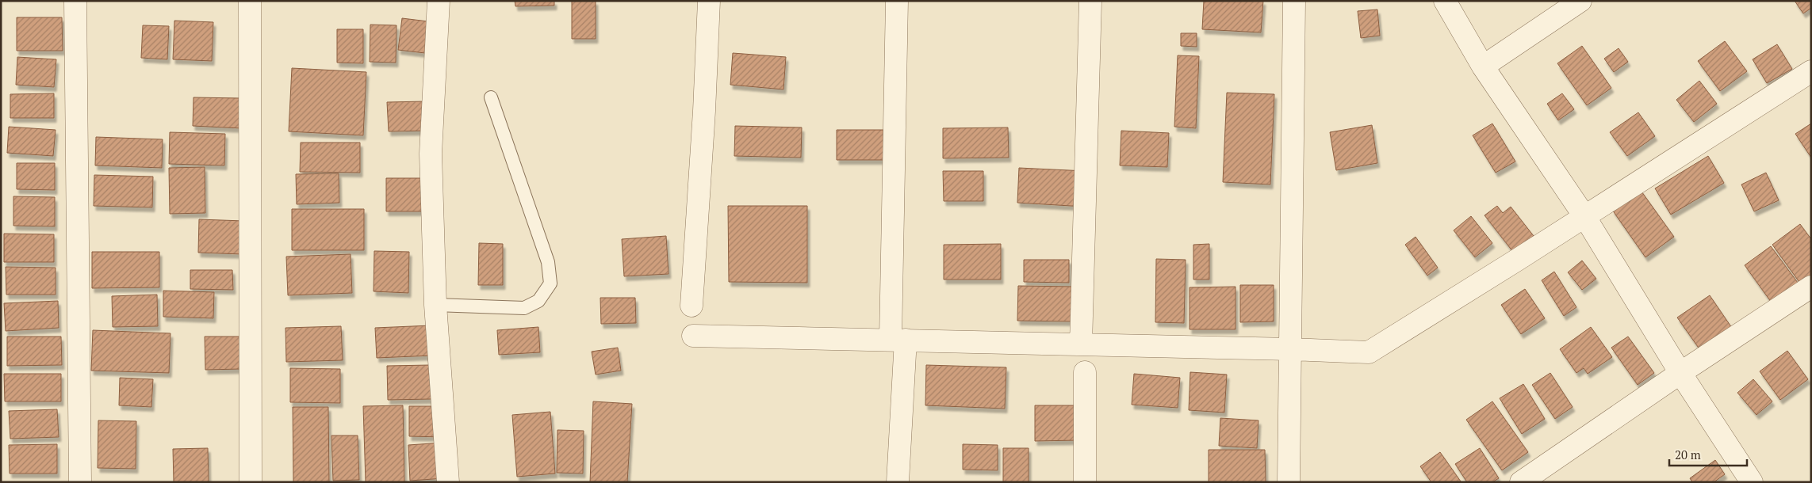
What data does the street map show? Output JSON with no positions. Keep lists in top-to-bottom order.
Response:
{
  "scale_bar": "20 m"
}
